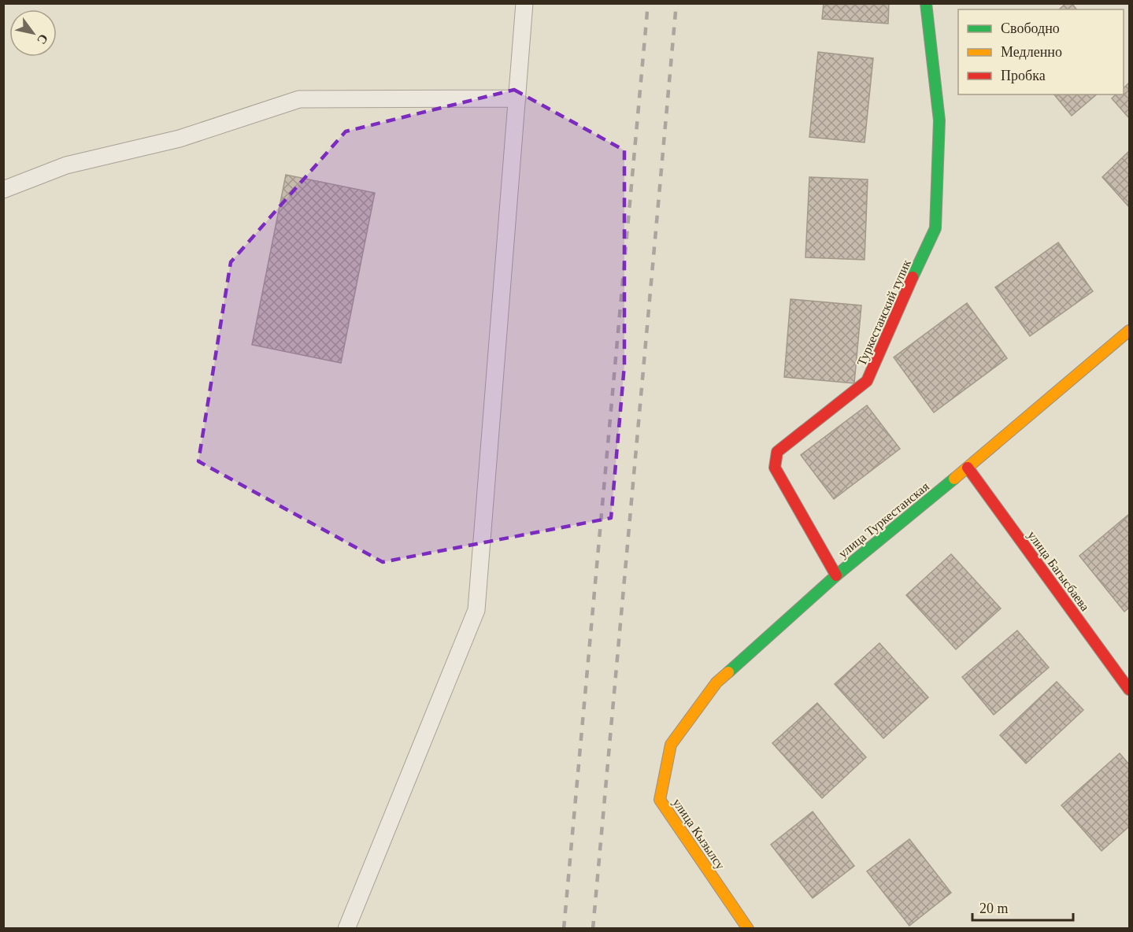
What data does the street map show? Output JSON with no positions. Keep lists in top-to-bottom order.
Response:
{
  "streets": {
    "street": [
      "Туркестанский тупик",
      "улица Туркестанская",
      "улица Багысбаева",
      "улица Кызылсу"
    ]
  },
  "crossings": [
    ["Туркестанский тупик", "улица Туркестанская"],
    ["улица Туркестанская", "улица Багысбаева"],
    ["улица Туркестанская", "улица Кызылсу"]
  ],
  "legend": ["Свободно", "Медленно", "Пробка"],
  "scale_bar": "20 m",
  "north": "bottom right"
}
